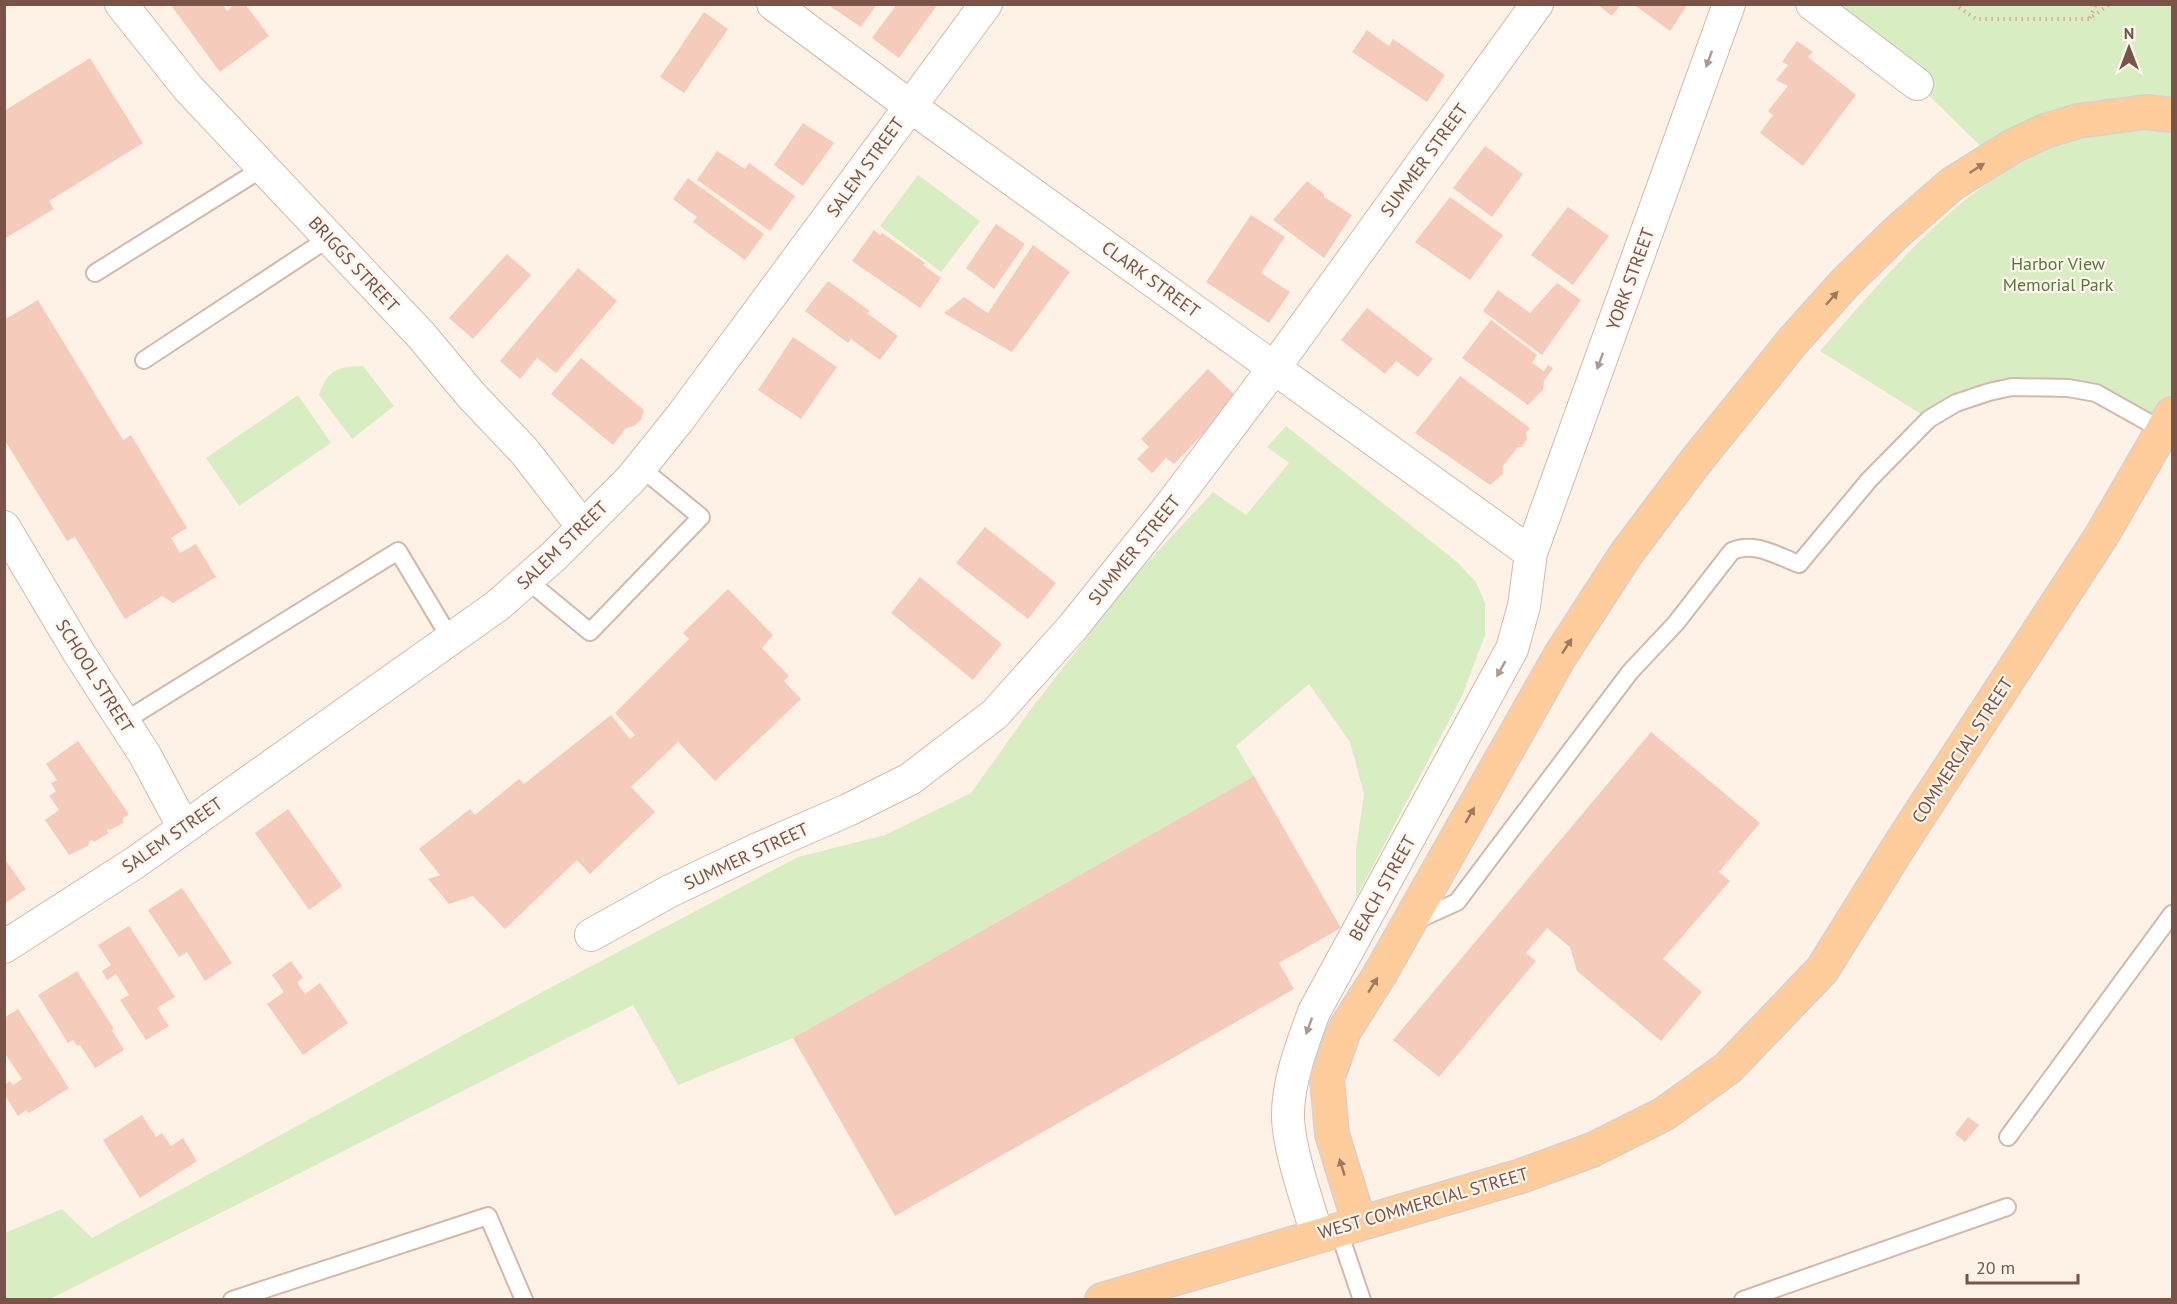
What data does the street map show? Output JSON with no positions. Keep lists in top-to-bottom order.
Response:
{
  "streets": {
    "main road": ["COMMERCIAL STREET", "WEST COMMERCIAL STREET"],
    "street": [
      "SUMMER STREET",
      "SALEM STREET",
      "BRIGGS STREET",
      "CLARK STREET",
      "YORK STREET",
      "SCHOOL STREET",
      "BEACH STREET"
    ]
  },
  "crossings": [
    ["SUMMER STREET", "CLARK STREET"],
    ["SALEM STREET", "BRIGGS STREET"],
    ["SALEM STREET", "CLARK STREET"],
    ["SALEM STREET", "SCHOOL STREET"],
    ["CLARK STREET", "YORK STREET"],
    ["CLARK STREET", "BEACH STREET"],
    ["YORK STREET", "BEACH STREET"],
    ["COMMERCIAL STREET", "WEST COMMERCIAL STREET"],
    ["BEACH STREET", "WEST COMMERCIAL STREET"]
  ],
  "one_way": ["YORK STREET", "BEACH STREET"],
  "parks": ["Harbor View Memorial Park"],
  "scale_bar": "20 m",
  "north": "top"
}
